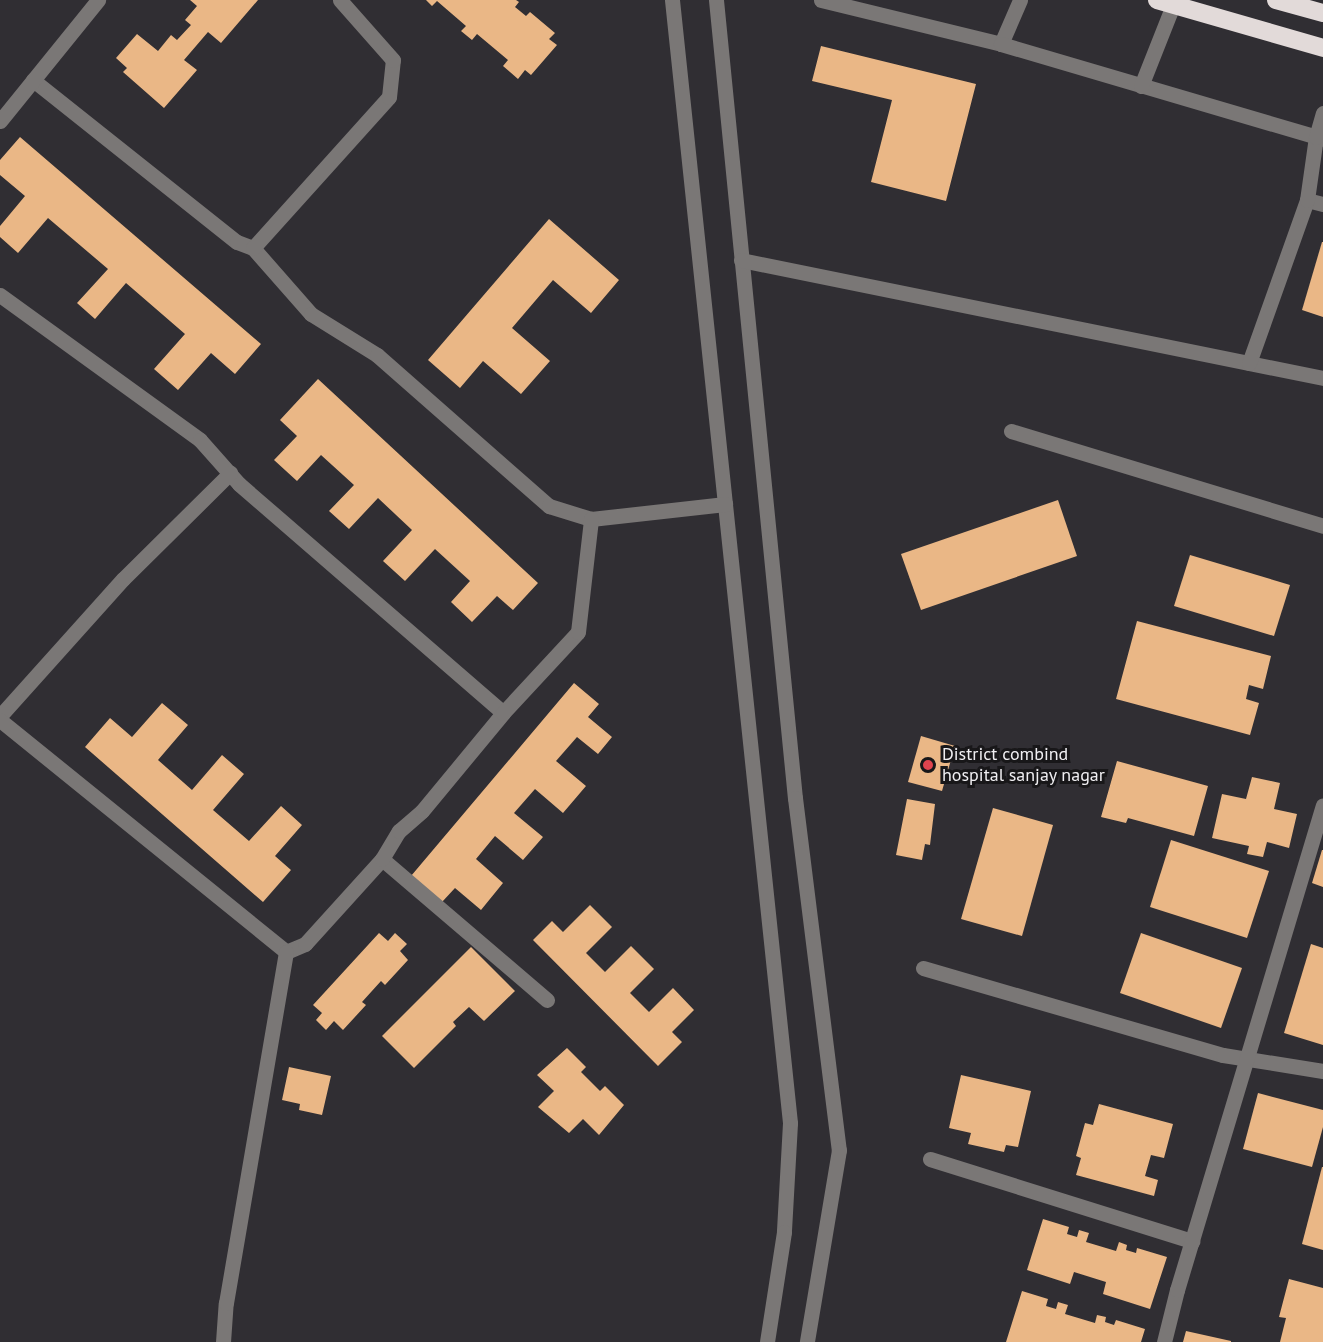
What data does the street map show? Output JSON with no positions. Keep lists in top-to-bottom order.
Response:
{
  "places": ["District combind hospital sanjay nagar"]
}
